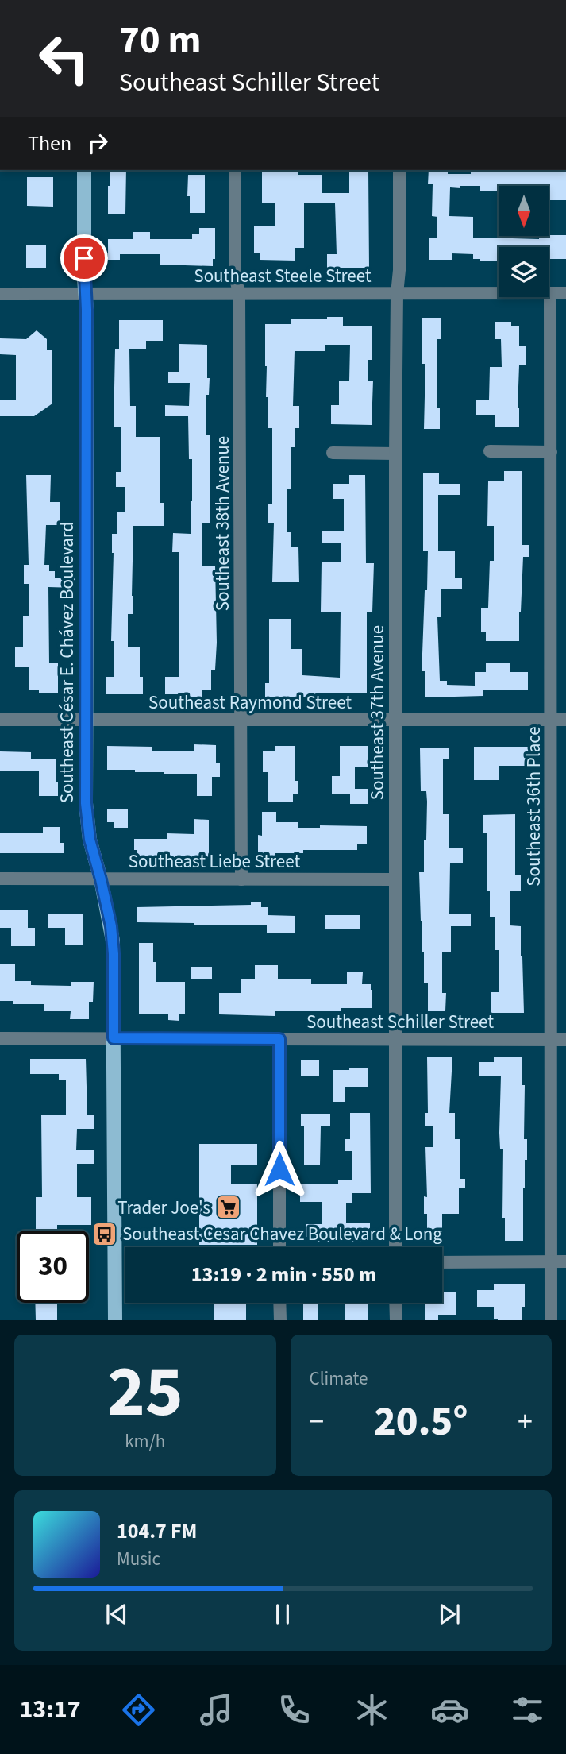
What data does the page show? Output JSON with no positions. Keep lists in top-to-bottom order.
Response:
{
  "streets": {
    "main road": ["Southeast César E. Chávez Boulevard"],
    "street": [
      "Southeast Steele Street",
      "Southeast 38th Avenue",
      "Southeast Raymond Street",
      "Southeast 37th Avenue",
      "Southeast 36th Place",
      "Southeast Liebe Street",
      "Southeast Schiller Street"
    ]
  },
  "crossings": [
    ["Southeast Steele Street", "Southeast 38th Avenue"],
    ["Southeast Steele Street", "Southeast César E. Chávez Boulevard"],
    ["Southeast Steele Street", "Southeast 37th Avenue"],
    ["Southeast Steele Street", "Southeast 36th Place"],
    ["Southeast 38th Avenue", "Southeast Raymond Street"],
    ["Southeast 38th Avenue", "Southeast Liebe Street"],
    ["Southeast César E. Chávez Boulevard", "Southeast Raymond Street"],
    ["Southeast César E. Chávez Boulevard", "Southeast Liebe Street"],
    ["Southeast César E. Chávez Boulevard", "Southeast Schiller Street"],
    ["Southeast Raymond Street", "Southeast 37th Avenue"],
    ["Southeast Raymond Street", "Southeast 36th Place"],
    ["Southeast 37th Avenue", "Southeast Liebe Street"],
    ["Southeast 37th Avenue", "Southeast Schiller Street"],
    ["Southeast 36th Place", "Southeast Schiller Street"]
  ],
  "places": {
    "supermarket": ["Trader Joe's"],
    "bus stop": ["Southeast Cesar Chavez Boulevard & Long"]
  },
  "north": "bottom",
  "page": {
    "turn": ["70 m", "Southeast Schiller Street"],
    "then": "Then",
    "limit": "30",
    "trip": "13:19 · 2 min · 550 m",
    "tile": [
      ["25", "km/h"],
      "Climate"
    ],
    "heat": ["−", "20.5°", "+"],
    "song": ["104.7 FM", "Music"],
    "tabs": "13:17"
  }
}
